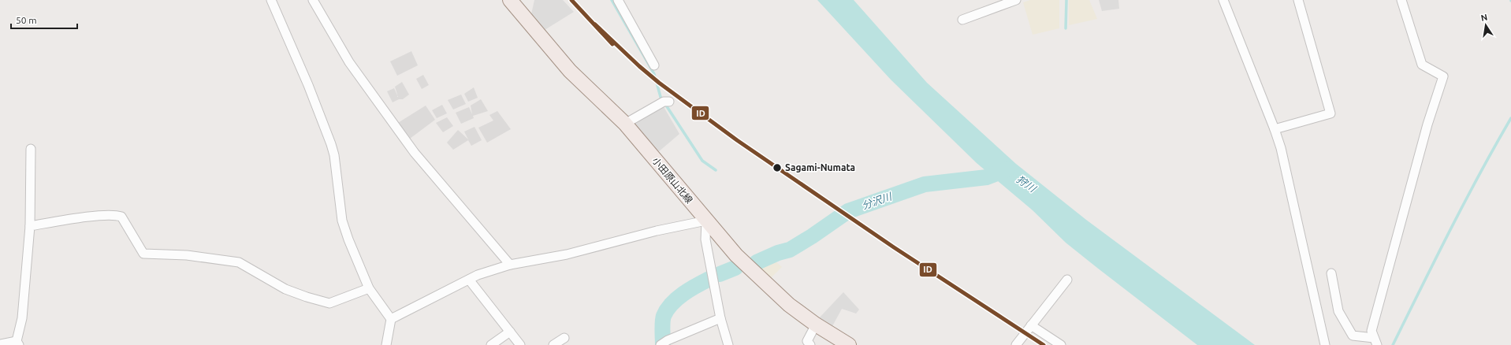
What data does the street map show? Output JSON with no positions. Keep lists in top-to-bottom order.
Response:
{
  "streets": {
    "main road": ["小田原山北線"]
  },
  "water": ["狩川", "分沢川"],
  "places": ["Sagami-Numata"],
  "lines": ["transit line ID"],
  "scale_bar": "50 m",
  "north": "top"
}
